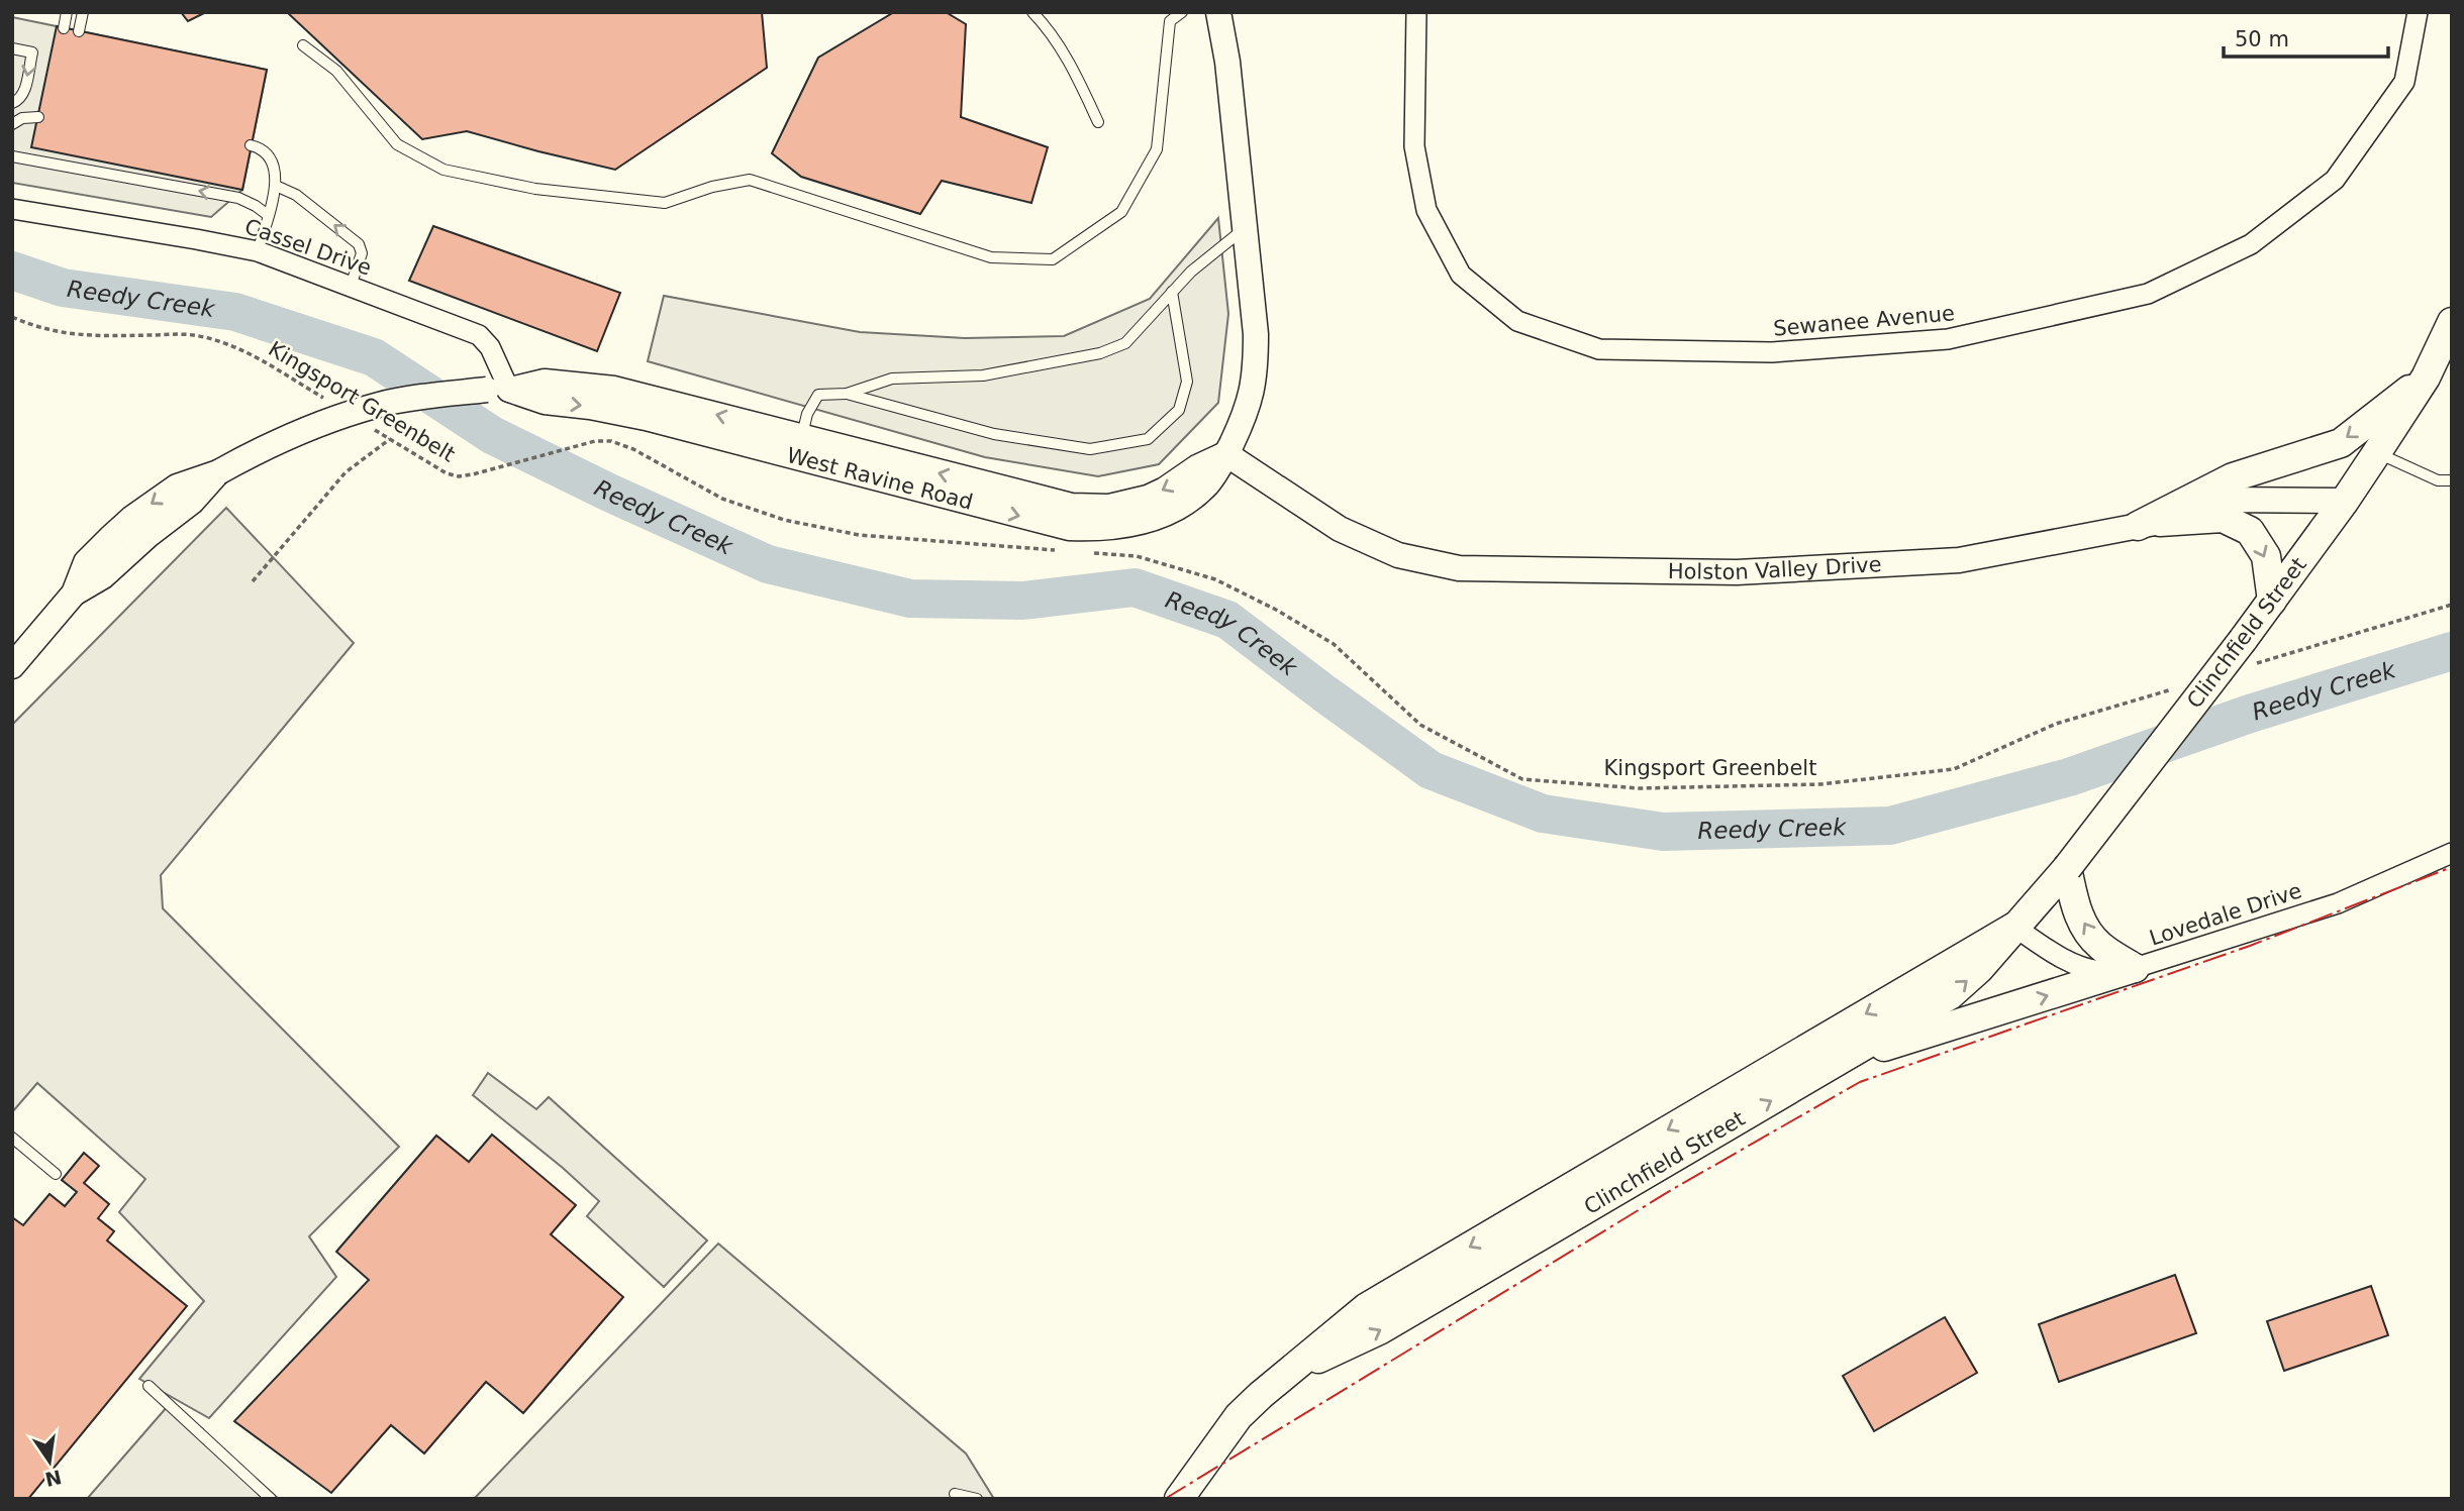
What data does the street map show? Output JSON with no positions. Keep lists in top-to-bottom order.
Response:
{
  "streets": {
    "main road": ["Clinchfield Street"],
    "street": [
      "Cassel Drive",
      "Sewanee Avenue",
      "West Ravine Road",
      "Holston Valley Drive",
      "Lovedale Drive"
    ],
    "path": ["Kingsport Greenbelt"]
  },
  "crossings": [
    ["Cassel Drive", "West Ravine Road"],
    ["West Ravine Road", "Holston Valley Drive"],
    ["Holston Valley Drive", "Clinchfield Street"],
    ["Clinchfield Street", "Lovedale Drive"]
  ],
  "water": ["Reedy Creek"],
  "scale_bar": "50 m",
  "north": "bottom"
}
